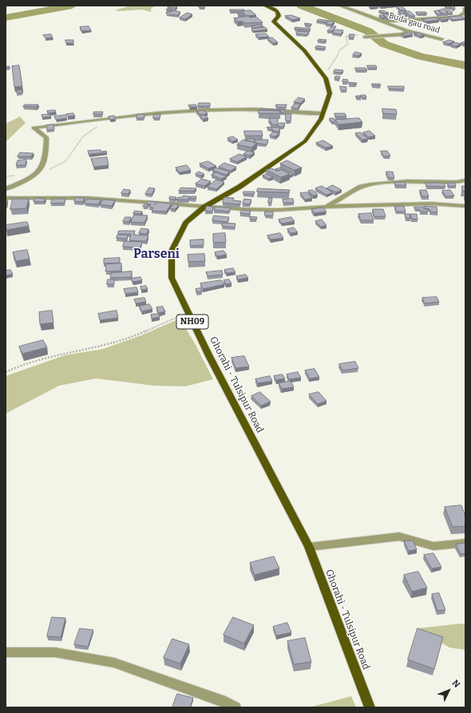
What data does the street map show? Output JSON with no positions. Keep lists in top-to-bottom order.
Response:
{
  "streets": {
    "main road": ["NH09", "Ghorahi - Tulsipur Road"],
    "street": ["Buda gau road"]
  },
  "districts": ["Parseni"],
  "north": "top right"
}
